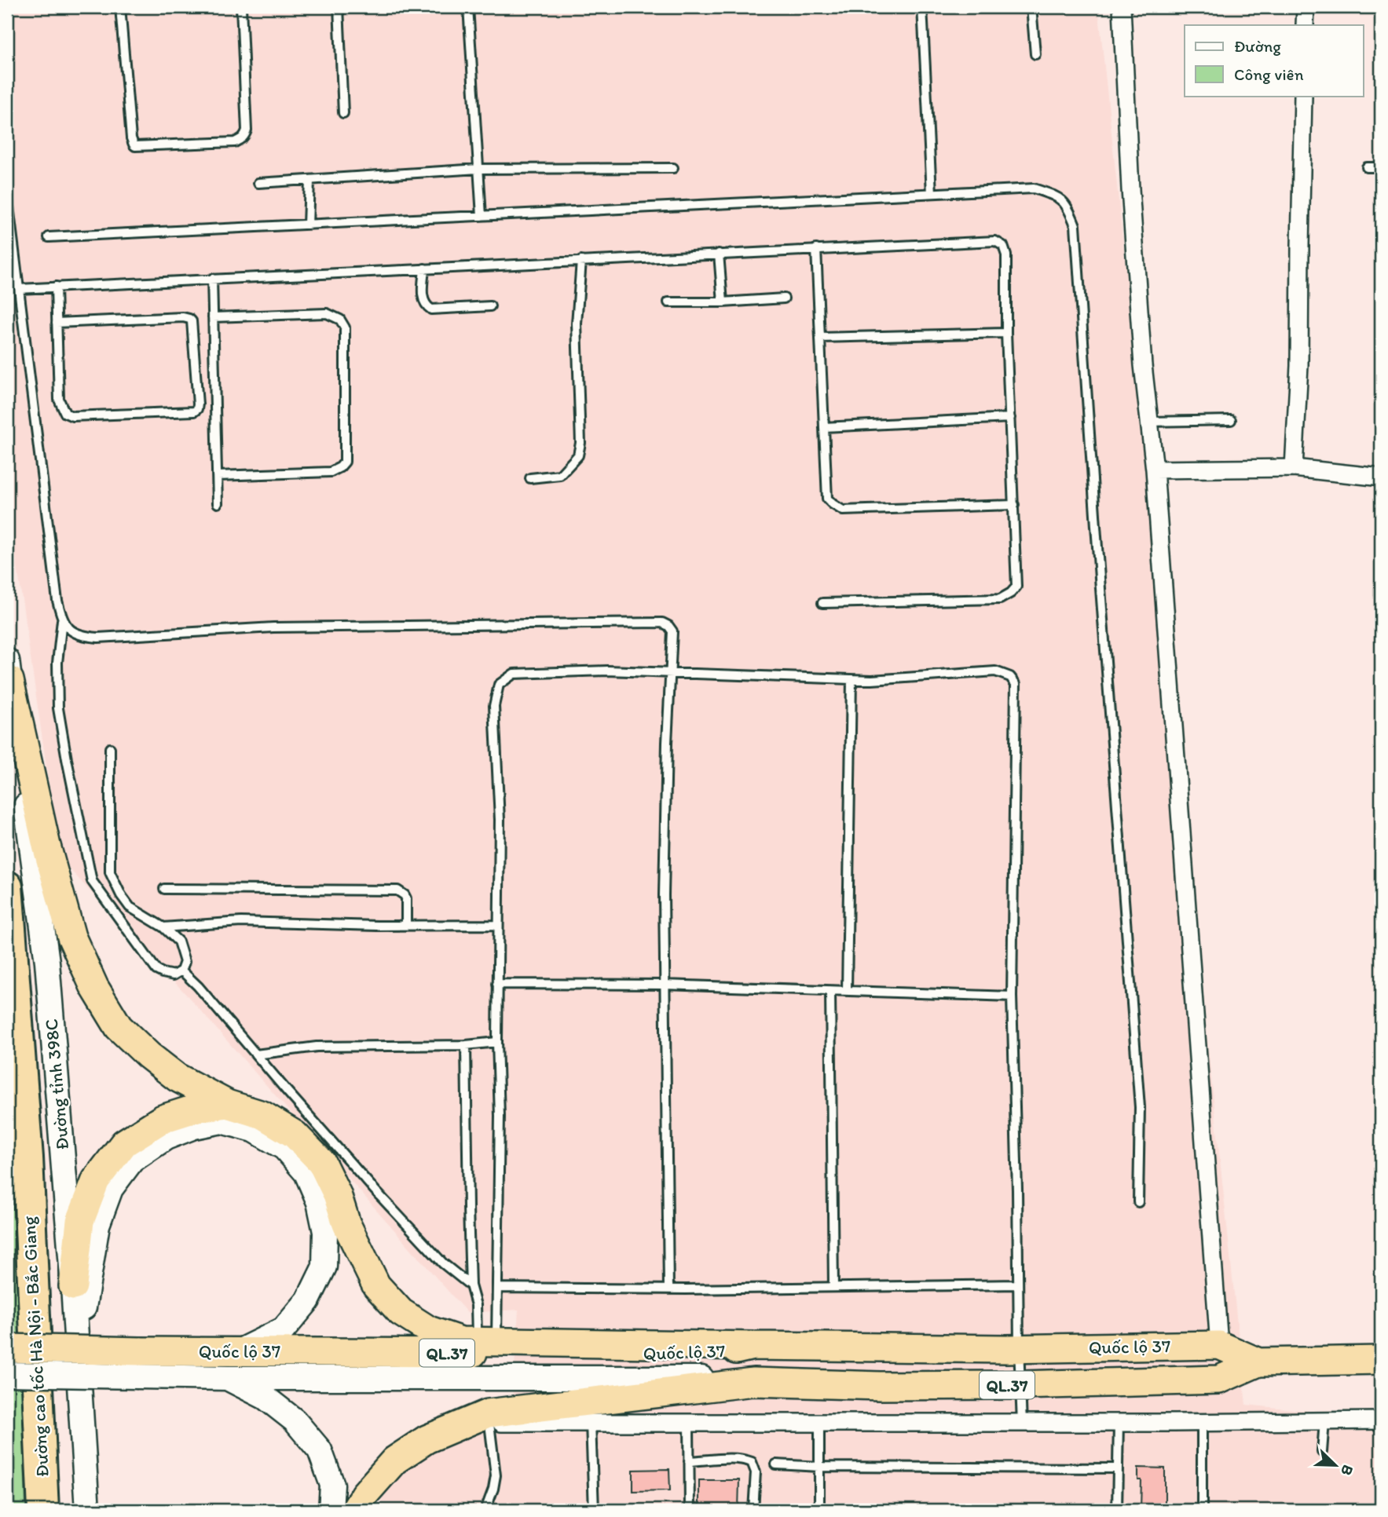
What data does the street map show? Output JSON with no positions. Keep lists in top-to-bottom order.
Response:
{
  "streets": {
    "highway": ["Đường cao tốc Hà Nội - Bắc Giang", "Quốc lộ 37", "QL.37"],
    "main road": ["Đường tỉnh 398C"]
  },
  "crossings": [
    ["Quốc lộ 37", "QL.37"]
  ],
  "legend": ["Đường", "Công viên"],
  "north": "bottom right"
}
